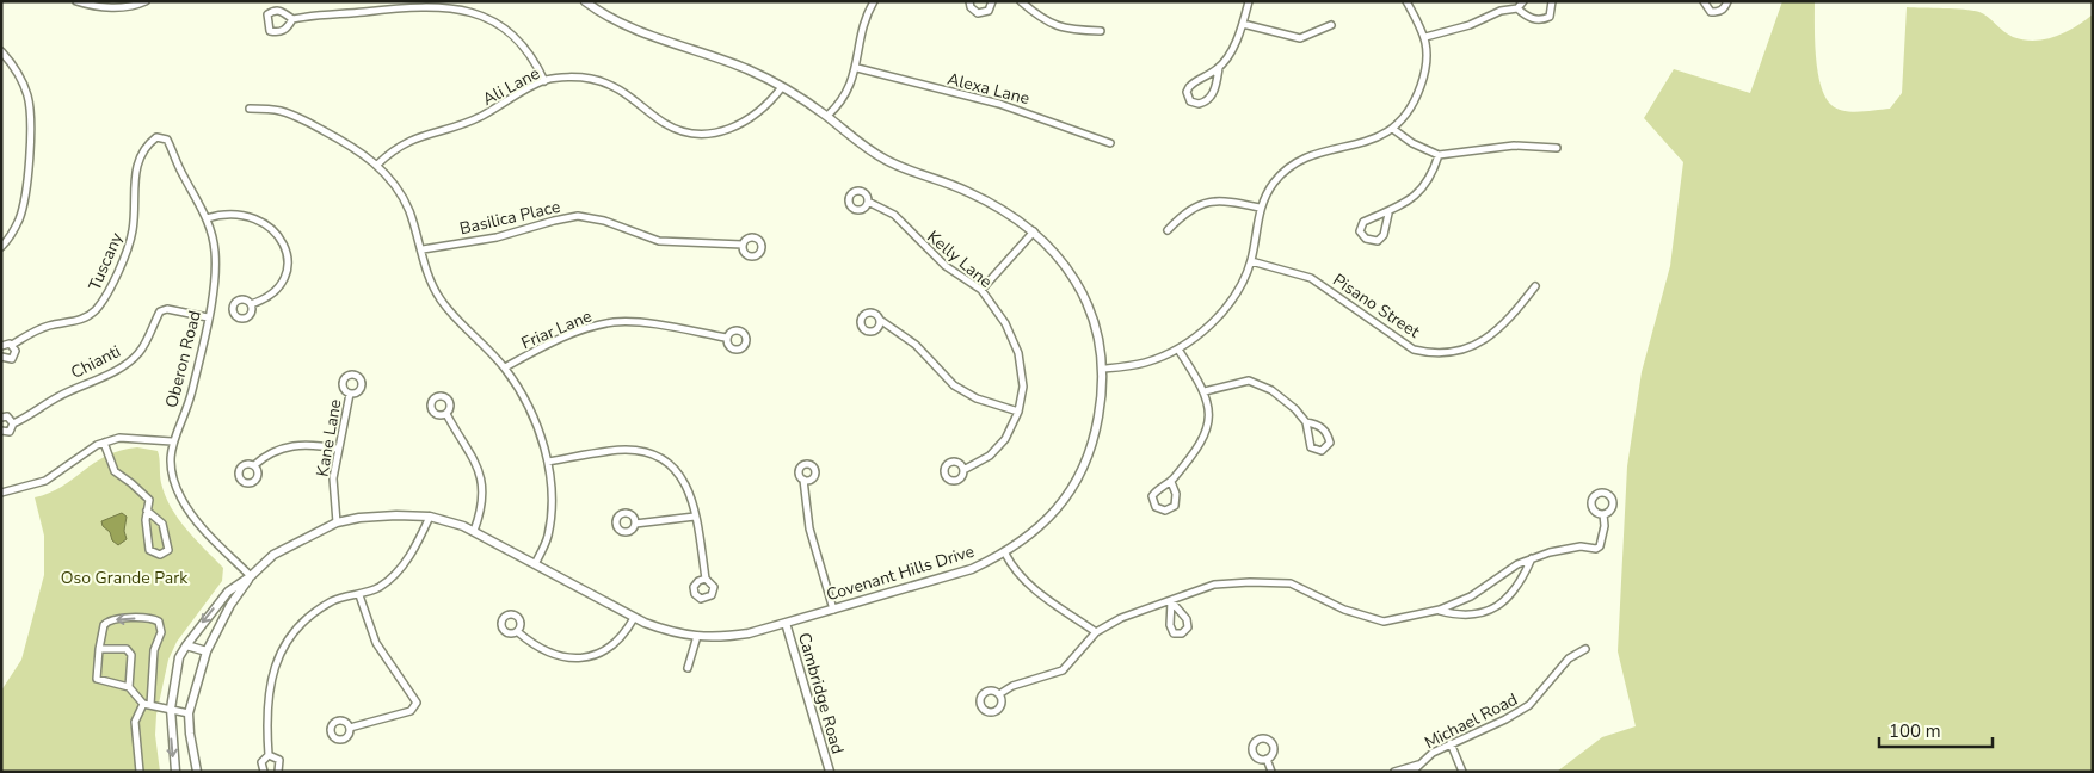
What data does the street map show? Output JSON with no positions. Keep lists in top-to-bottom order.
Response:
{
  "streets": {
    "street": [
      "Ali Lane",
      "Alexa Lane",
      "Basilica Place",
      "Kelly Lane",
      "Tuscany",
      "Pisano Street",
      "Friar Lane",
      "Oberon Road",
      "Chianti",
      "Kane Lane",
      "Covenant Hills Drive",
      "Cambridge Road",
      "Michael Road"
    ]
  },
  "crossings": [
    ["Ali Lane", "Covenant Hills Drive"],
    ["Tuscany", "Oberon Road"],
    ["Oberon Road", "Chianti"],
    ["Oberon Road", "Covenant Hills Drive"],
    ["Kane Lane", "Covenant Hills Drive"],
    ["Covenant Hills Drive", "Cambridge Road"]
  ],
  "parks": ["Oso Grande Park"],
  "scale_bar": "100 m"
}
